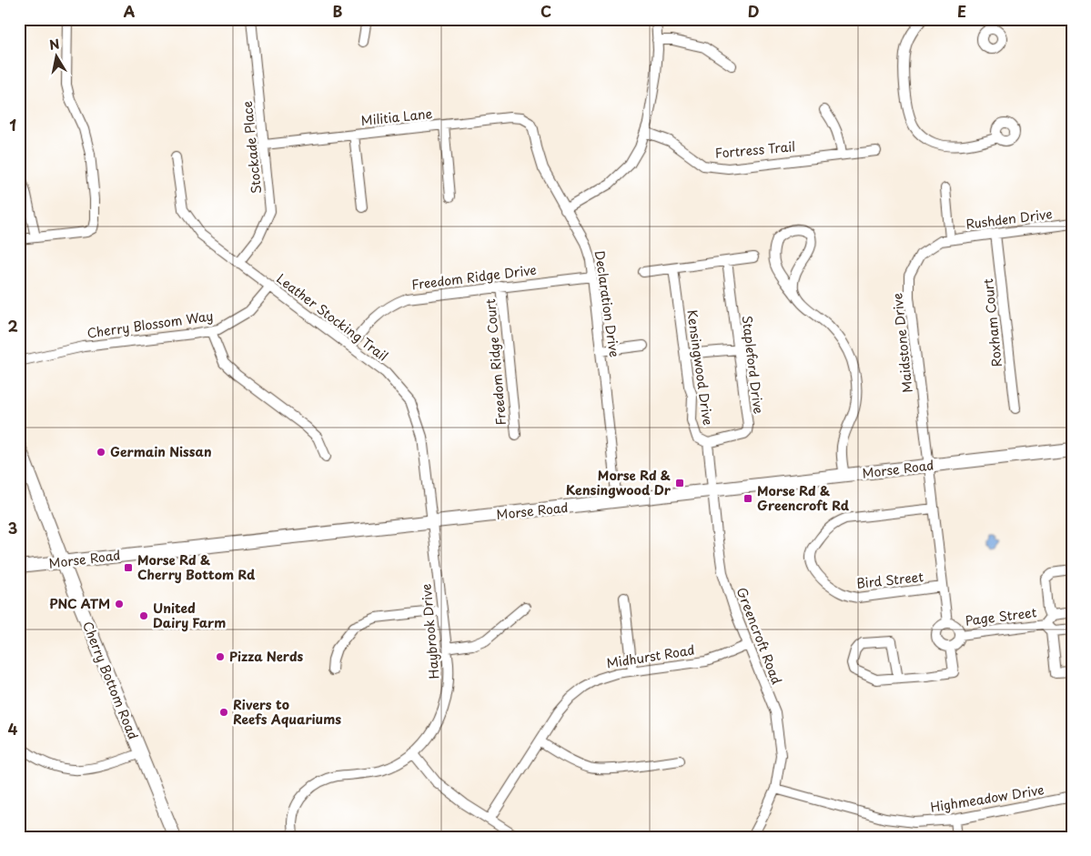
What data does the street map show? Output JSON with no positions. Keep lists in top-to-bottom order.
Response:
{
  "streets": {
    "main road": ["Morse Road", "Cherry Bottom Road"],
    "street": [
      "Militia Lane",
      "Stockade Place",
      "Fortress Trail",
      "Rushden Drive",
      "Freedom Ridge Drive",
      "Declaration Drive",
      "Leather Stocking Trail",
      "Roxham Court",
      "Cherry Blossom Way",
      "Maidstone Drive",
      "Freedom Ridge Court",
      "Stapleford Drive",
      "Kensingwood Drive",
      "Bird Street",
      "Page Street",
      "Haybrook Drive",
      "Greencroft Road",
      "Midhurst Road",
      "Highmeadow Drive"
    ]
  },
  "crossings": [
    ["Militia Lane", "Stockade Place"],
    ["Militia Lane", "Declaration Drive"],
    ["Stockade Place", "Leather Stocking Trail"],
    ["Rushden Drive", "Roxham Court"],
    ["Rushden Drive", "Maidstone Drive"],
    ["Freedom Ridge Drive", "Declaration Drive"],
    ["Freedom Ridge Drive", "Leather Stocking Trail"],
    ["Freedom Ridge Drive", "Freedom Ridge Court"],
    ["Declaration Drive", "Morse Road"],
    ["Leather Stocking Trail", "Cherry Blossom Way"],
    ["Leather Stocking Trail", "Morse Road"],
    ["Leather Stocking Trail", "Haybrook Drive"],
    ["Maidstone Drive", "Morse Road"],
    ["Maidstone Drive", "Bird Street"],
    ["Maidstone Drive", "Page Street"],
    ["Stapleford Drive", "Kensingwood Drive"],
    ["Kensingwood Drive", "Morse Road"],
    ["Kensingwood Drive", "Greencroft Road"],
    ["Morse Road", "Haybrook Drive"],
    ["Morse Road", "Greencroft Road"],
    ["Morse Road", "Cherry Bottom Road"],
    ["Greencroft Road", "Midhurst Road"],
    ["Greencroft Road", "Highmeadow Drive"]
  ],
  "places": {
    "other": [
      "Germain Nissan",
      "PNC ATM",
      "United Dairy Farm",
      "Pizza Nerds",
      "Rivers to Reefs Aquariums"
    ],
    "transit": ["Morse Rd & Kensingwood Dr", "Morse Rd & Greencroft Rd", "Morse Rd & Cherry Bottom Rd"]
  },
  "north": "top",
  "grid": {
    "columns": [
      "A",
      "B",
      "C",
      "D",
      "E"
    ],
    "rows": [
      "1",
      "2",
      "3",
      "4"
    ]
  }
}
